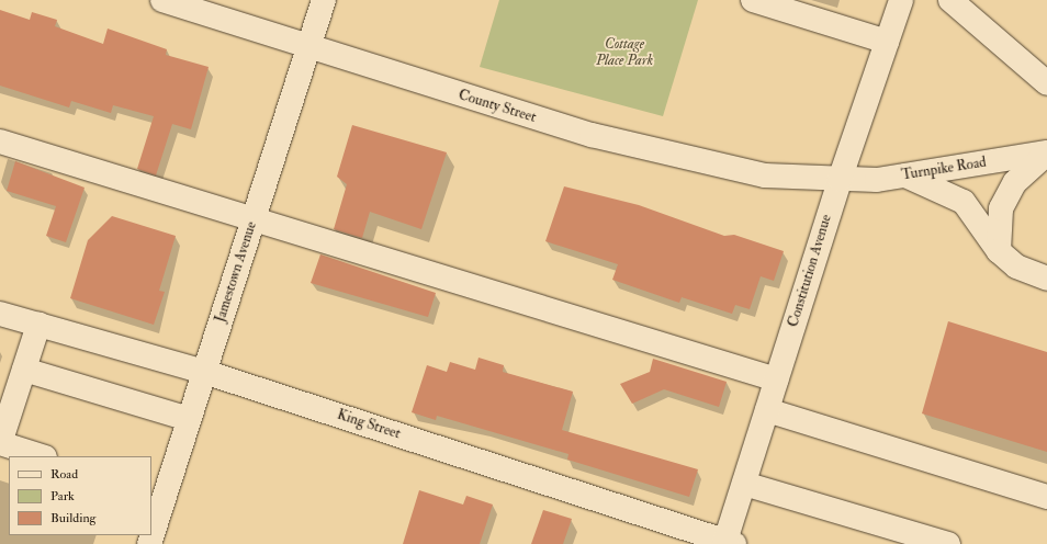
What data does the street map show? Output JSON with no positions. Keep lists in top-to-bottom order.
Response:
{
  "streets": {
    "street": [
      "County Street",
      "Turnpike Road",
      "Constitution Avenue",
      "Jamestown Avenue",
      "King Street"
    ]
  },
  "crossings": [
    ["County Street", "Turnpike Road"],
    ["County Street", "Constitution Avenue"],
    ["County Street", "Jamestown Avenue"],
    ["Turnpike Road", "Constitution Avenue"],
    ["Constitution Avenue", "King Street"],
    ["Jamestown Avenue", "King Street"]
  ],
  "parks": ["Cottage Place Park"],
  "legend": ["Road", "Park", "Building"]
}
